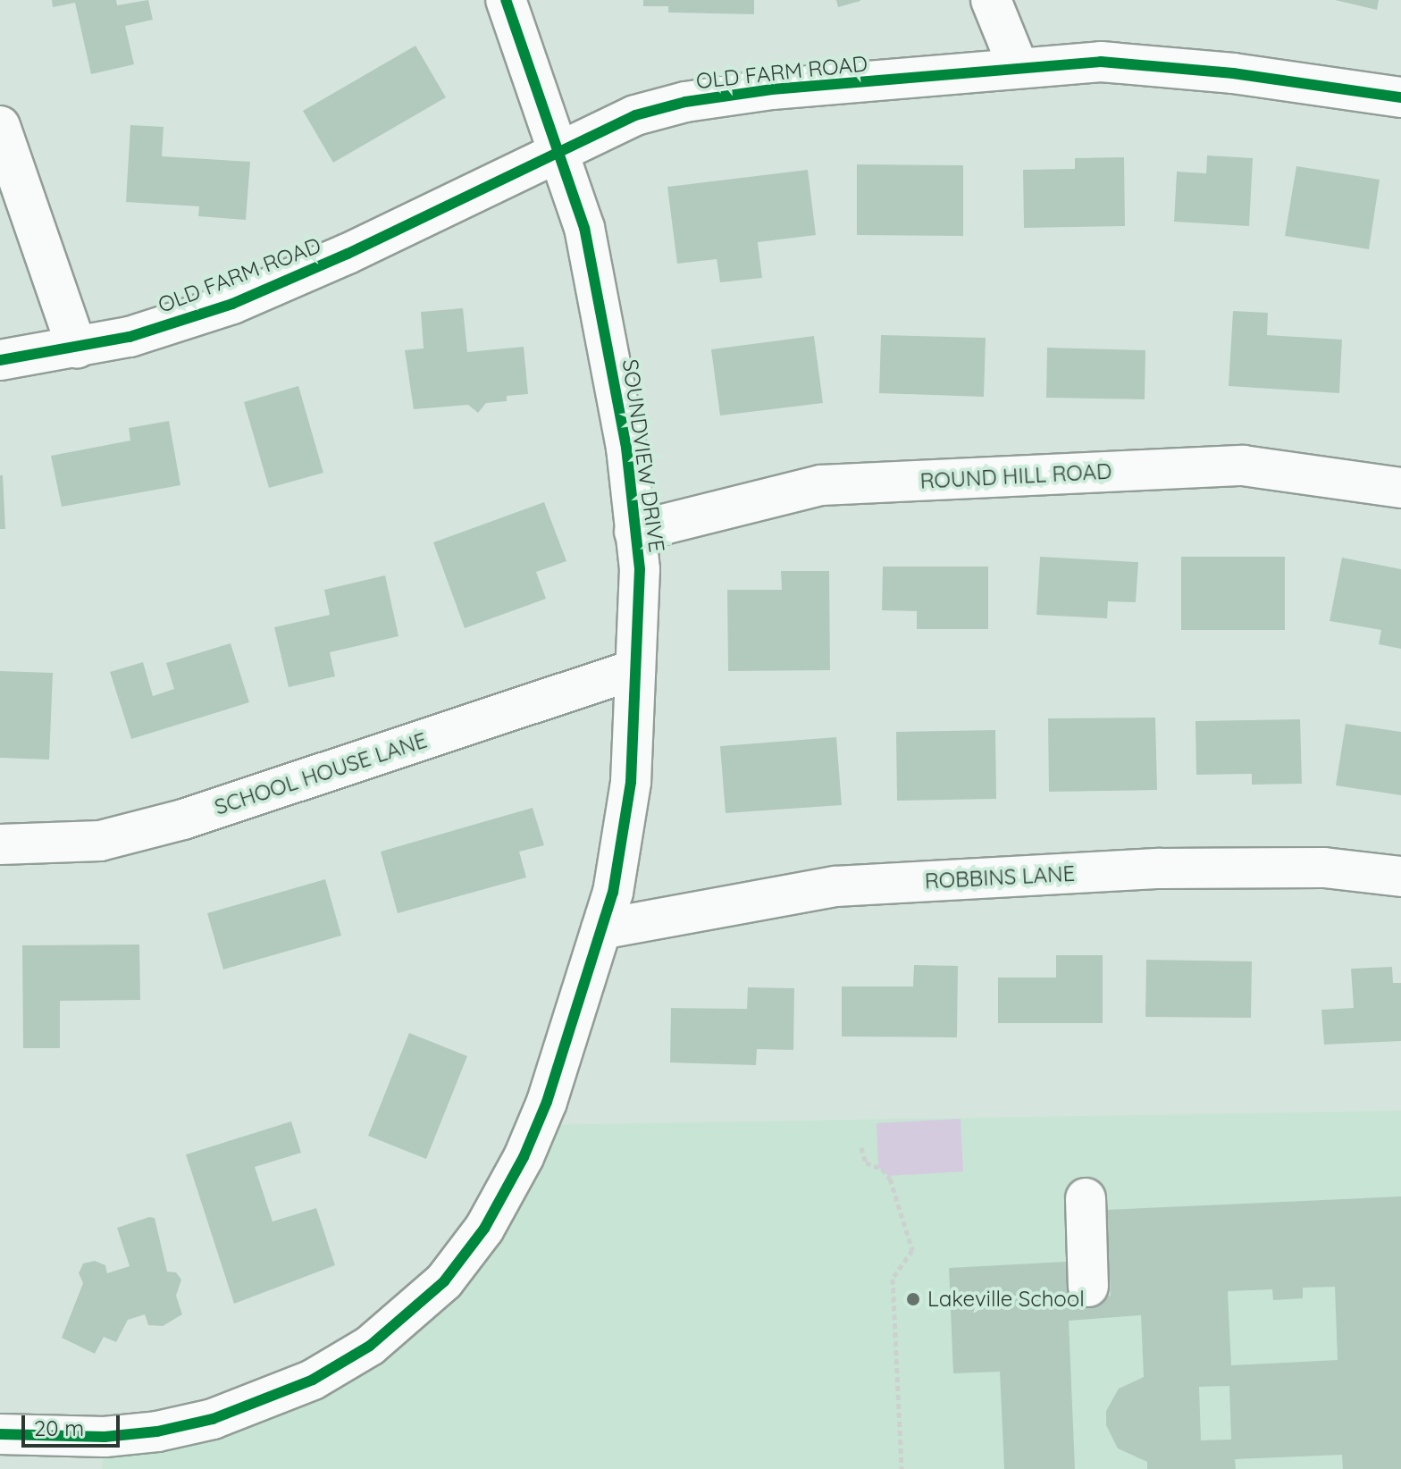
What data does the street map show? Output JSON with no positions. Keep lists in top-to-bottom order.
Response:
{
  "streets": {
    "street": [
      "OLD FARM ROAD",
      "SOUNDVIEW DRIVE",
      "ROUND HILL ROAD",
      "SCHOOL HOUSE LANE",
      "ROBBINS LANE"
    ]
  },
  "crossings": [
    ["OLD FARM ROAD", "SOUNDVIEW DRIVE"],
    ["SOUNDVIEW DRIVE", "ROUND HILL ROAD"],
    ["SOUNDVIEW DRIVE", "SCHOOL HOUSE LANE"],
    ["SOUNDVIEW DRIVE", "ROBBINS LANE"]
  ],
  "places": ["Lakeville School"],
  "scale_bar": "20 m"
}
